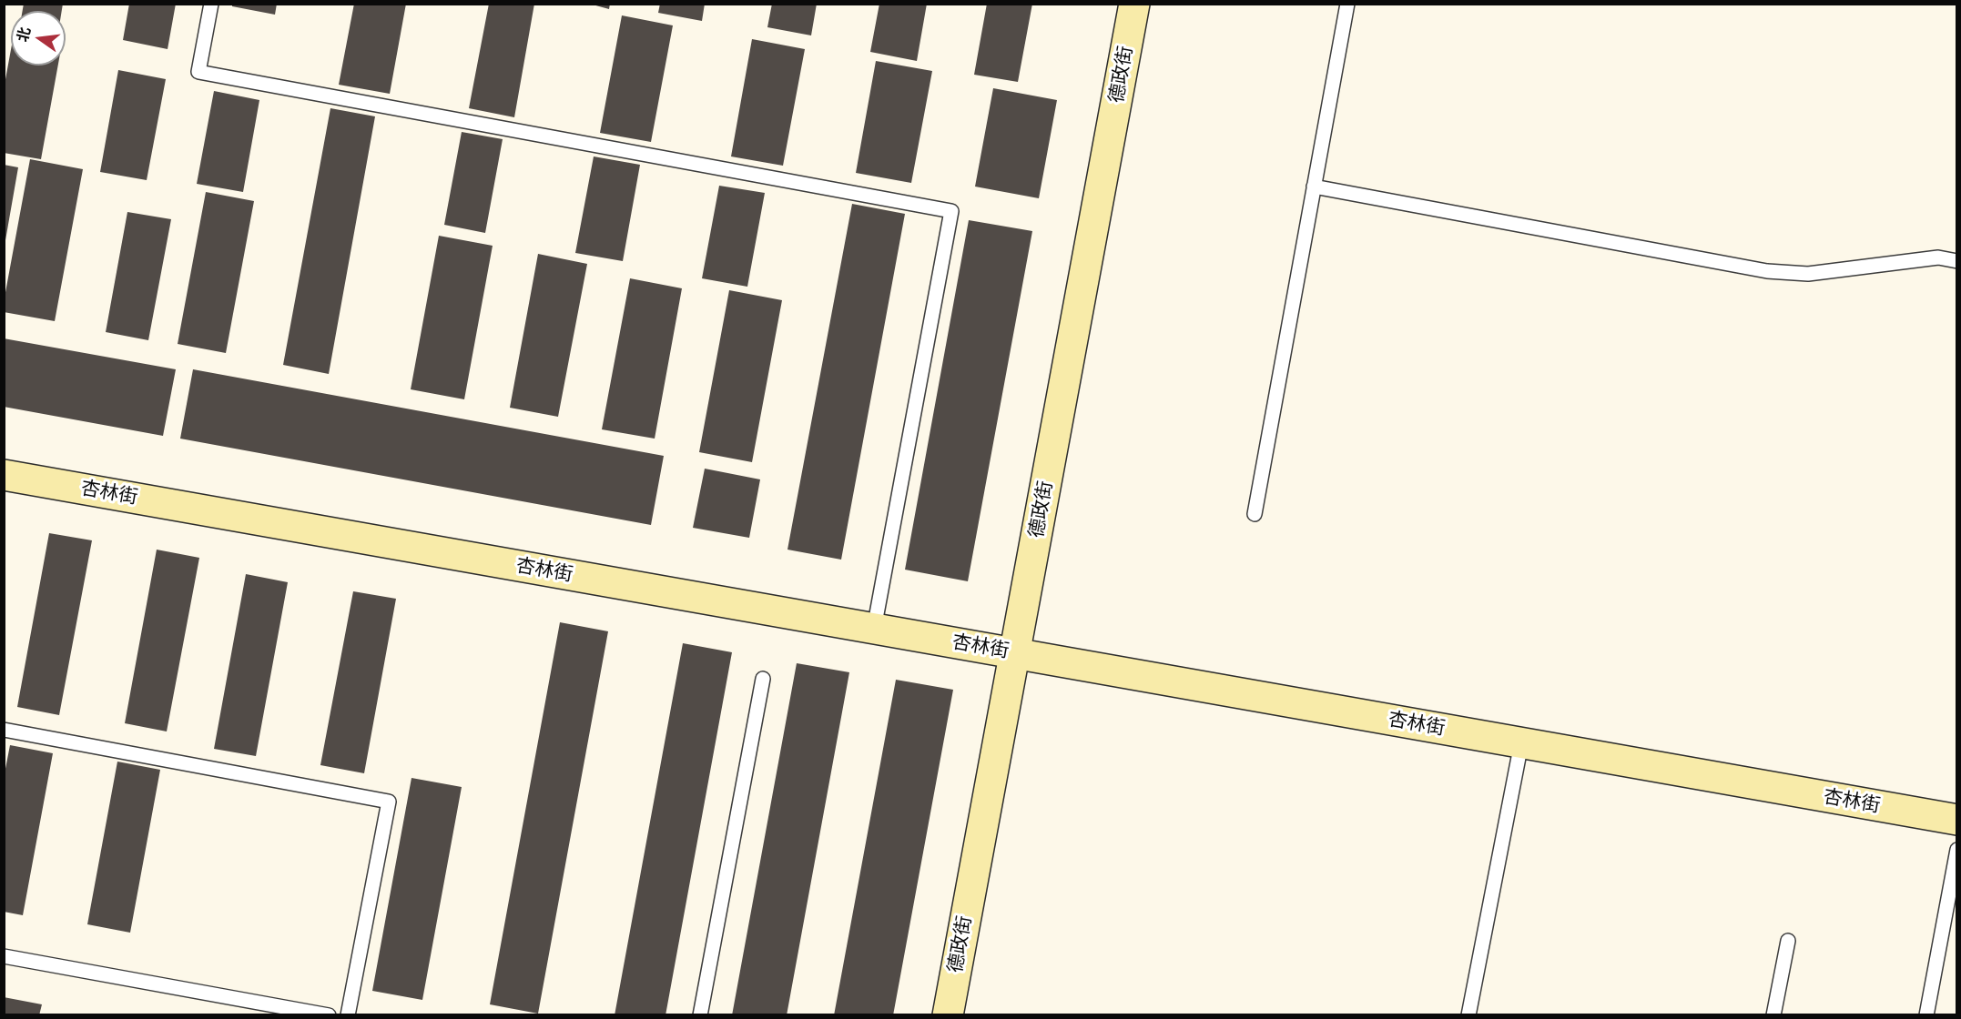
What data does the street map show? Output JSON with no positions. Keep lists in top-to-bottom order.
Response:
{
  "streets": {
    "street": ["德政街", "杏林街"]
  },
  "crossings": [
    ["德政街", "杏林街"]
  ],
  "north": "left"
}
